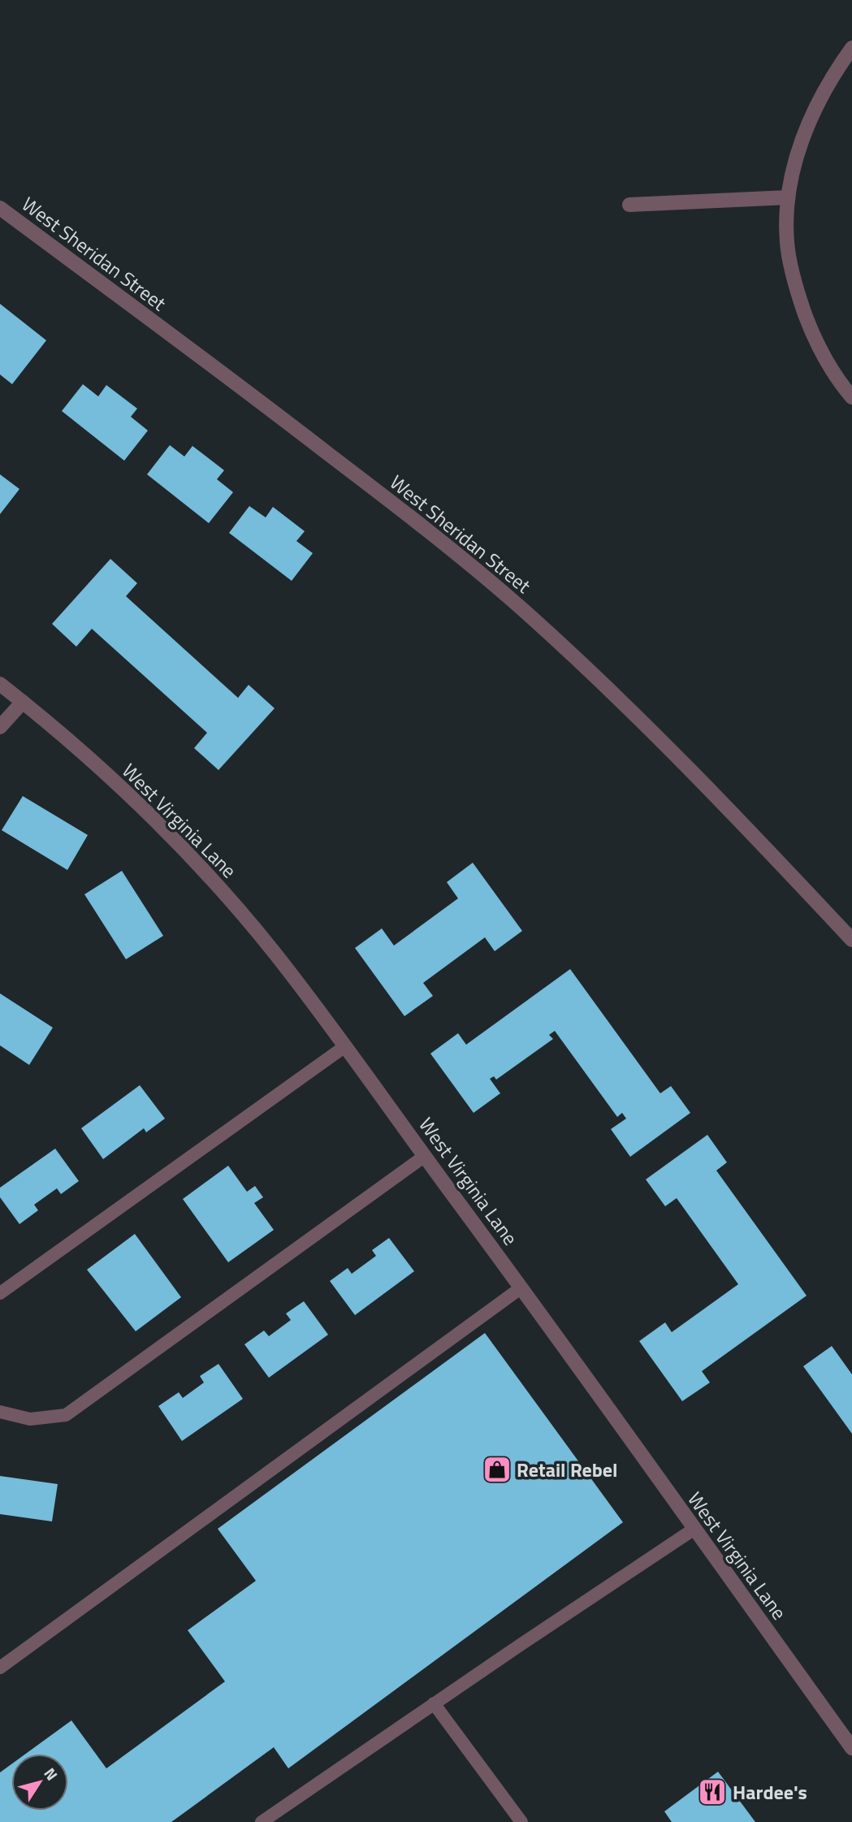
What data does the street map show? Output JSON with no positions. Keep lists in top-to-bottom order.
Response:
{
  "streets": {
    "street": ["West Sheridan Street", "West Virginia Lane"]
  },
  "places": {
    "shop": ["Retail Rebel"],
    "restaurant": ["Hardee's"]
  },
  "north": "top right"
}
